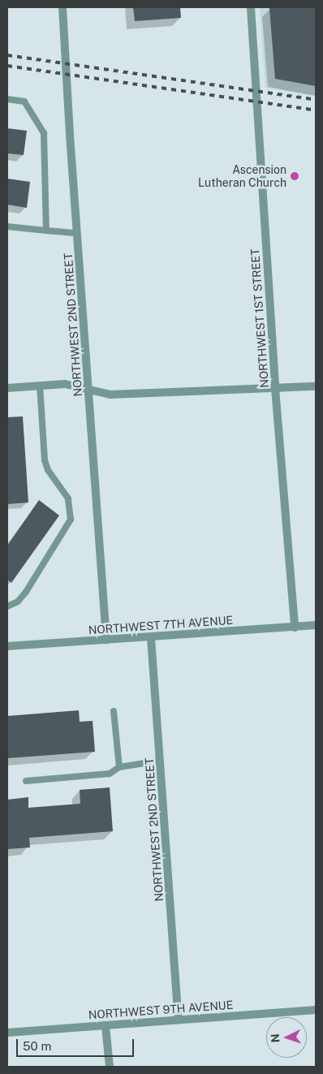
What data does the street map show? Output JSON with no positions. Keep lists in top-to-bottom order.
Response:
{
  "streets": {
    "street": [
      "NORTHWEST 1ST STREET",
      "NORTHWEST 2ND STREET",
      "NORTHWEST 7TH AVENUE",
      "NORTHWEST 9TH AVENUE"
    ]
  },
  "crossings": [
    ["NORTHWEST 1ST STREET", "NORTHWEST 7TH AVENUE"],
    ["NORTHWEST 2ND STREET", "NORTHWEST 7TH AVENUE"],
    ["NORTHWEST 2ND STREET", "NORTHWEST 9TH AVENUE"]
  ],
  "places": ["Ascension Lutheran Church"],
  "scale_bar": "50 m",
  "north": "left"
}
